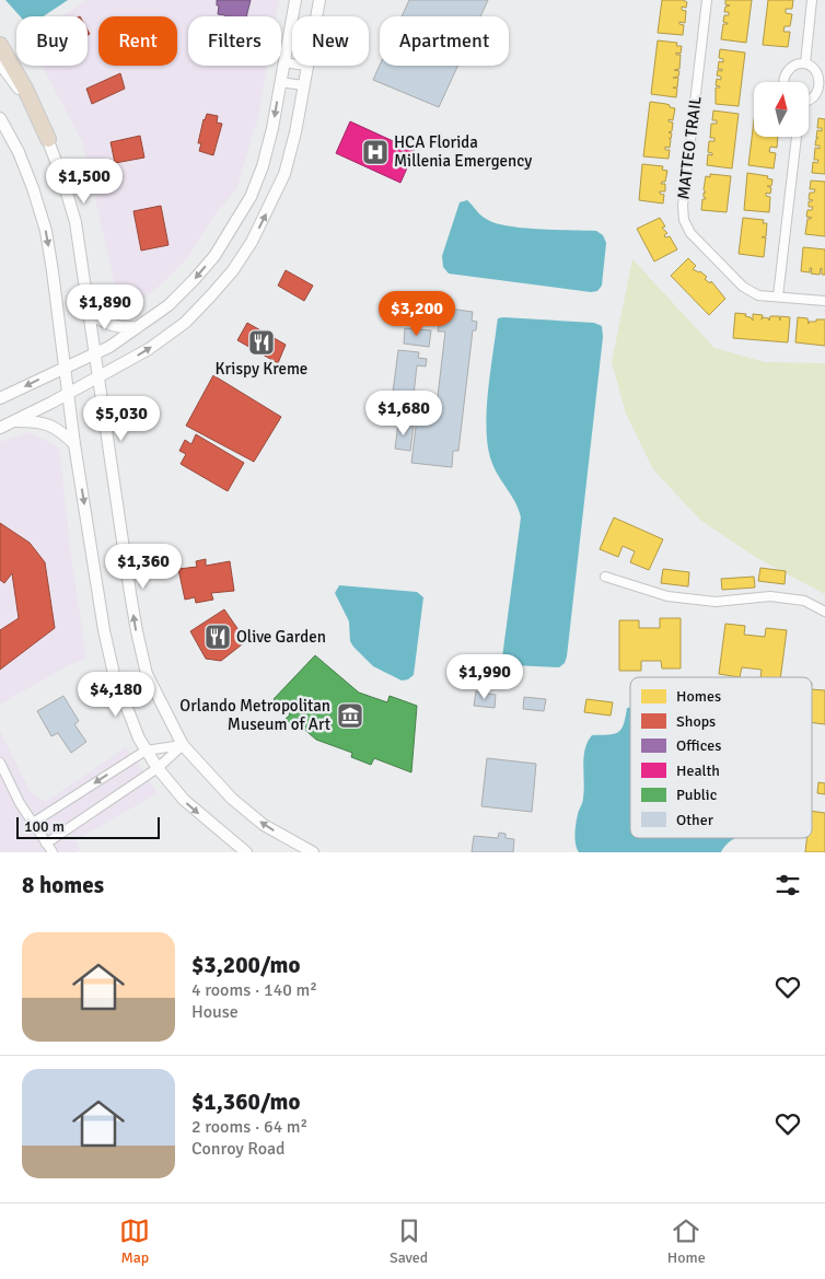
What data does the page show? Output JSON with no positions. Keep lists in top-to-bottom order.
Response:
{
  "streets": {
    "street": ["MATTEO TRAIL"]
  },
  "places": {
    "hospital": ["HCA Florida Millenia Emergency"],
    "restaurant": ["Krispy Kreme", "Olive Garden"],
    "museum": ["Orlando Metropolitan Museum of Art"]
  },
  "legend": [
    "Homes",
    "Shops",
    "Offices",
    "Health",
    "Public",
    "Other"
  ],
  "scale_bar": "100 m",
  "north": "top",
  "page": {
    "chip": [
      "Buy",
      "Rent",
      "Filters",
      "New",
      "Apartment"
    ],
    "price": [
      "$1,500",
      "$1,890",
      "$3,200",
      "$1,680",
      "$5,030",
      "$1,360",
      "$1,990",
      "$4,180"
    ],
    "scale": "100 m",
    "heading": "8 homes",
    "list": [
      {
        "name": "$3,200/mo",
        "note": "4 rooms · 140 m² · House"
      },
      {
        "name": "$1,360/mo",
        "note": "2 rooms · 64 m² · Conroy Road"
      }
    ],
    "tabs": ["Map", "Saved", "Home"]
  }
}
